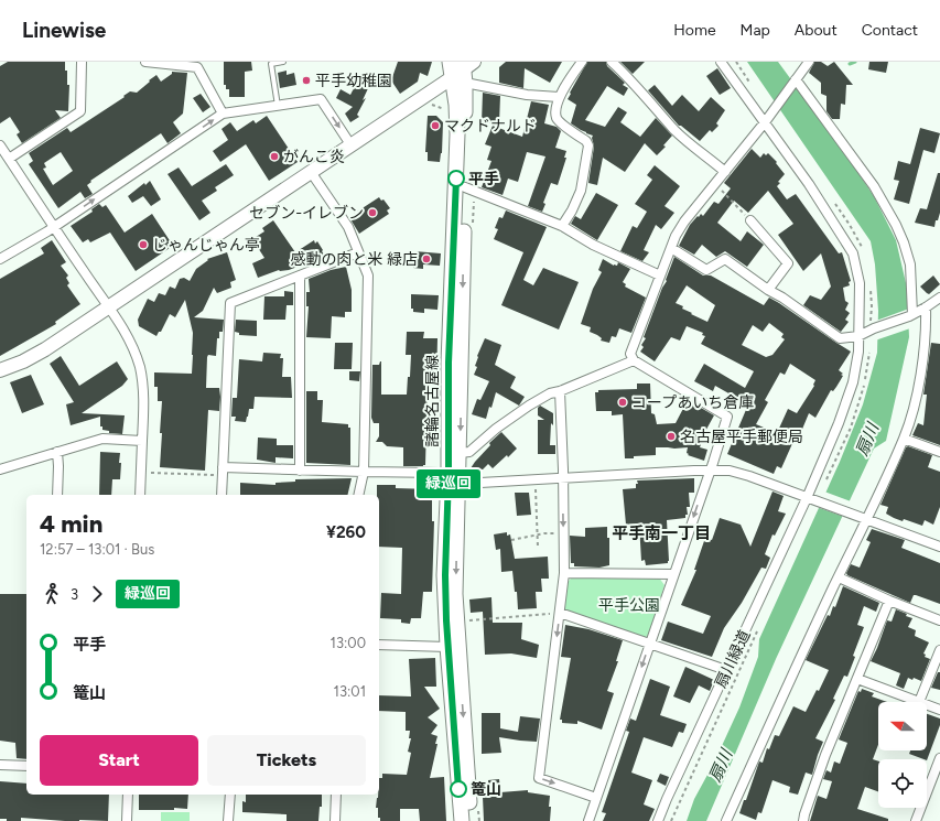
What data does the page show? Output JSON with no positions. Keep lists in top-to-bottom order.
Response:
{
  "streets": {
    "main road": ["諸輪名古屋線"],
    "path": ["扇川緑道"]
  },
  "districts": ["平手南一丁目"],
  "water": ["扇川"],
  "parks": ["平手公園"],
  "places": [
    "平手幼稚園",
    "マクドナルド",
    "がんこ炎",
    "平手",
    "セブン-イレブン",
    "じゃんじゃん亭",
    "感動の肉と米 緑店",
    "コープあいち倉庫",
    "名古屋平手郵便局",
    "篭山"
  ],
  "lines": ["bus line 緑巡回"],
  "north": "left",
  "page": {
    "header": "Linewise",
    "nav": [
      "Home",
      "Map",
      "About",
      "Contact"
    ],
    "on_map": "緑巡回",
    "heading": ["4 min", "12:57 – 13:01 · Bus", "¥260"],
    "legs": ["3", "緑巡回"],
    "list": [
      {
        "name": "平手",
        "value": "13:00"
      },
      {
        "name": "篭山",
        "value": "13:01"
      }
    ],
    "buttons": ["Start", "Tickets"]
  }
}
